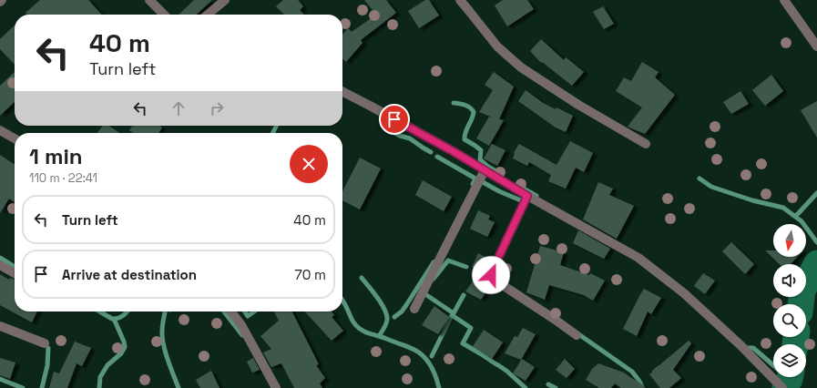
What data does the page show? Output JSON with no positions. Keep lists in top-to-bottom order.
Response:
{
  "north": "bottom",
  "page": {
    "turn": ["40 m", "Turn left"],
    "heading": ["1 min", "110 m · 22:41"],
    "list": [
      {
        "name": "Turn left",
        "value": "40 m"
      },
      {
        "name": "Arrive at destination",
        "value": "70 m"
      }
    ]
  }
}
